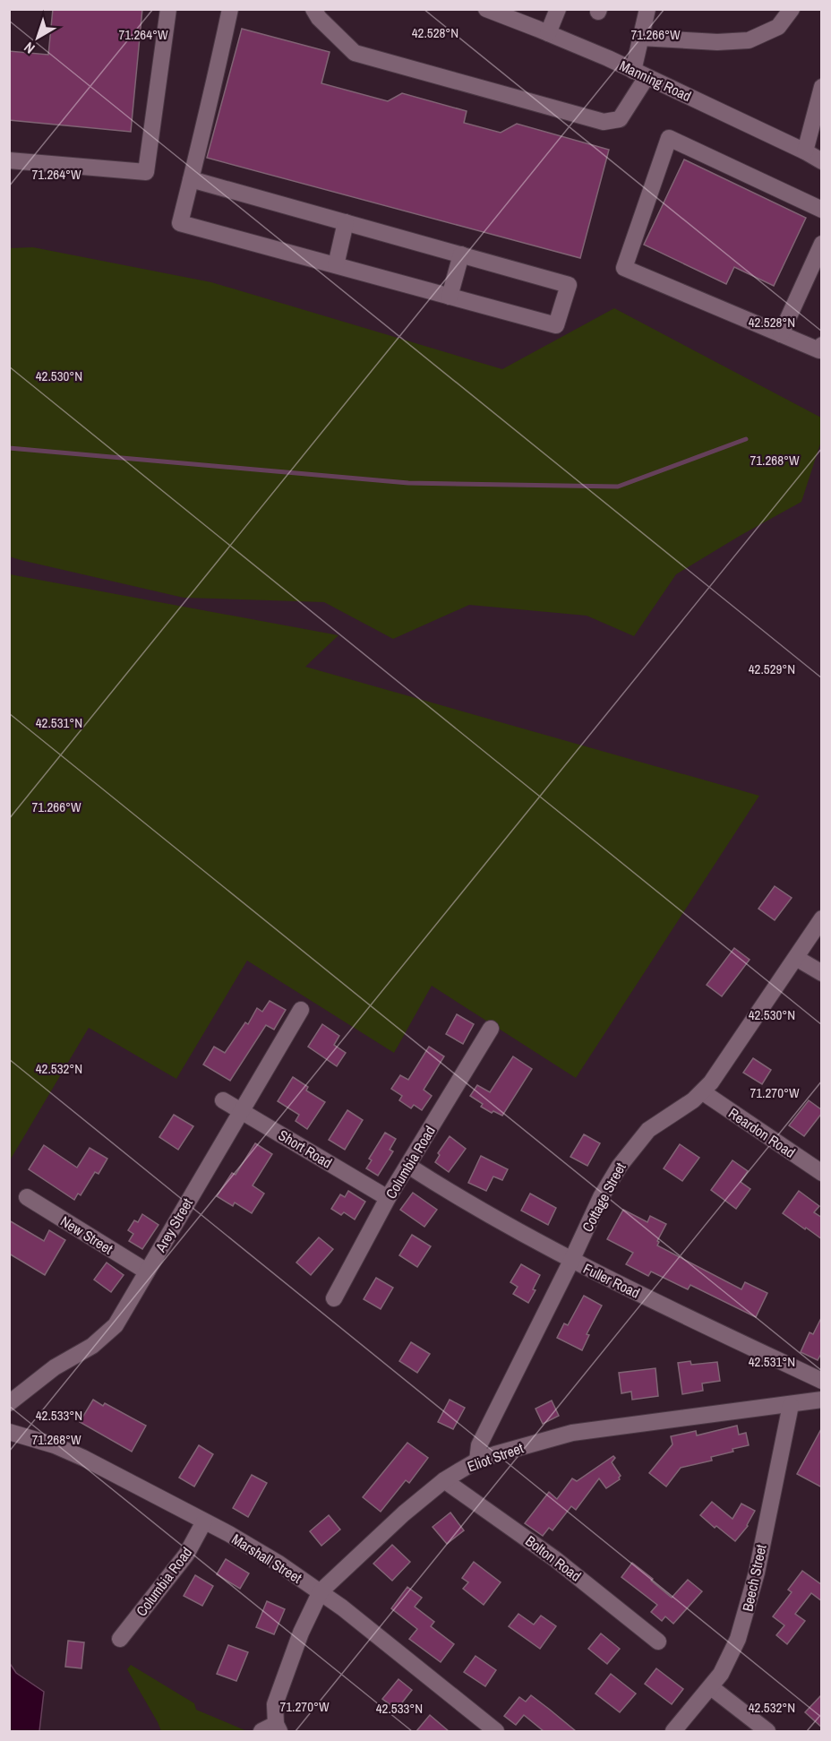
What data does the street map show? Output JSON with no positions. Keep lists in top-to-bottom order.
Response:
{
  "streets": {
    "street": [
      "Manning Road",
      "Reardon Road",
      "Short Road",
      "Columbia Road",
      "Cottage Street",
      "Arey Street",
      "New Street",
      "Fuller Road",
      "Eliot Street",
      "Marshall Street",
      "Bolton Road",
      "Beech Street"
    ]
  },
  "crossings": [
    ["Reardon Road", "Cottage Street"],
    ["Short Road", "Columbia Road"],
    ["Short Road", "Arey Street"],
    ["Columbia Road", "Fuller Road"],
    ["Columbia Road", "Marshall Street"],
    ["Cottage Street", "Fuller Road"],
    ["Cottage Street", "Eliot Street"],
    ["Arey Street", "New Street"],
    ["Eliot Street", "Marshall Street"],
    ["Eliot Street", "Bolton Road"],
    ["Eliot Street", "Beech Street"]
  ],
  "north": "bottom left",
  "coordinates": [
    "42.528°N",
    "71.264°W",
    "71.266°W",
    "42.530°N",
    "71.268°W",
    "42.529°N",
    "42.531°N",
    "42.532°N",
    "71.270°W",
    "42.533°N"
  ]
}
